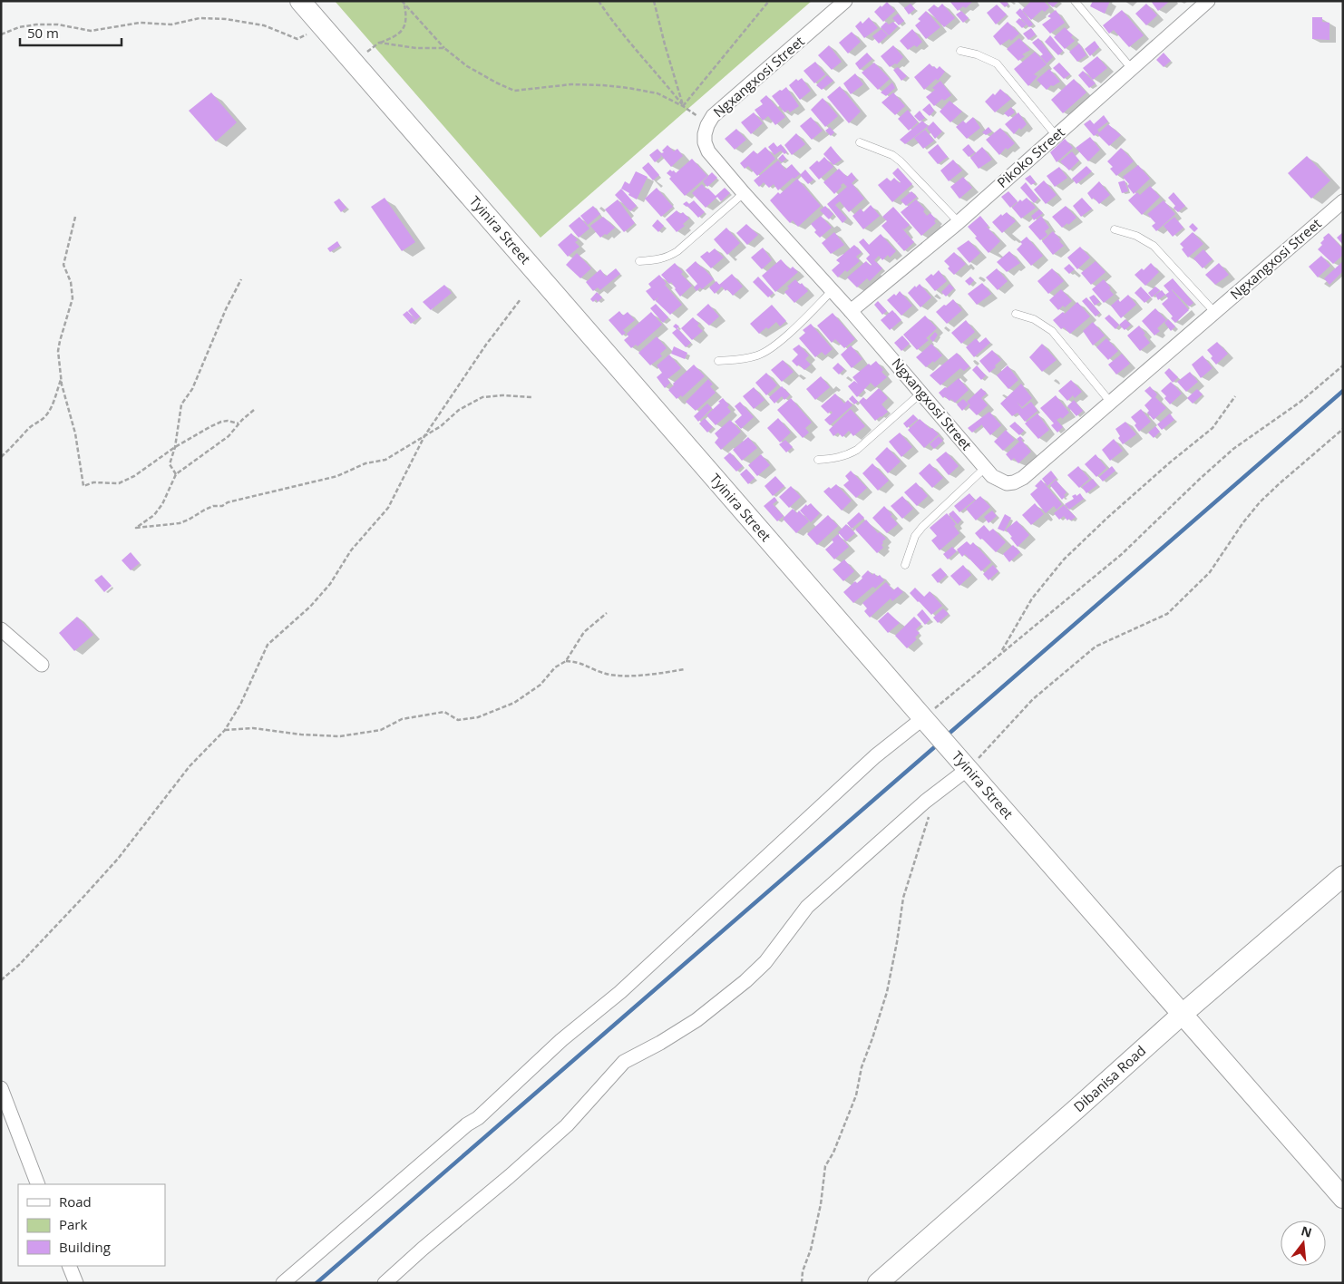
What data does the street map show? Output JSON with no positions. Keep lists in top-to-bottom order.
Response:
{
  "streets": {
    "street": [
      "Ngxangxosi Street",
      "Pikoko Street",
      "Tyinira Street",
      "Dibanisa Road"
    ]
  },
  "crossings": [
    ["Ngxangxosi Street", "Pikoko Street"],
    ["Tyinira Street", "Dibanisa Road"]
  ],
  "legend": ["Road", "Park", "Building"],
  "scale_bar": "50 m",
  "north": "top"
}
